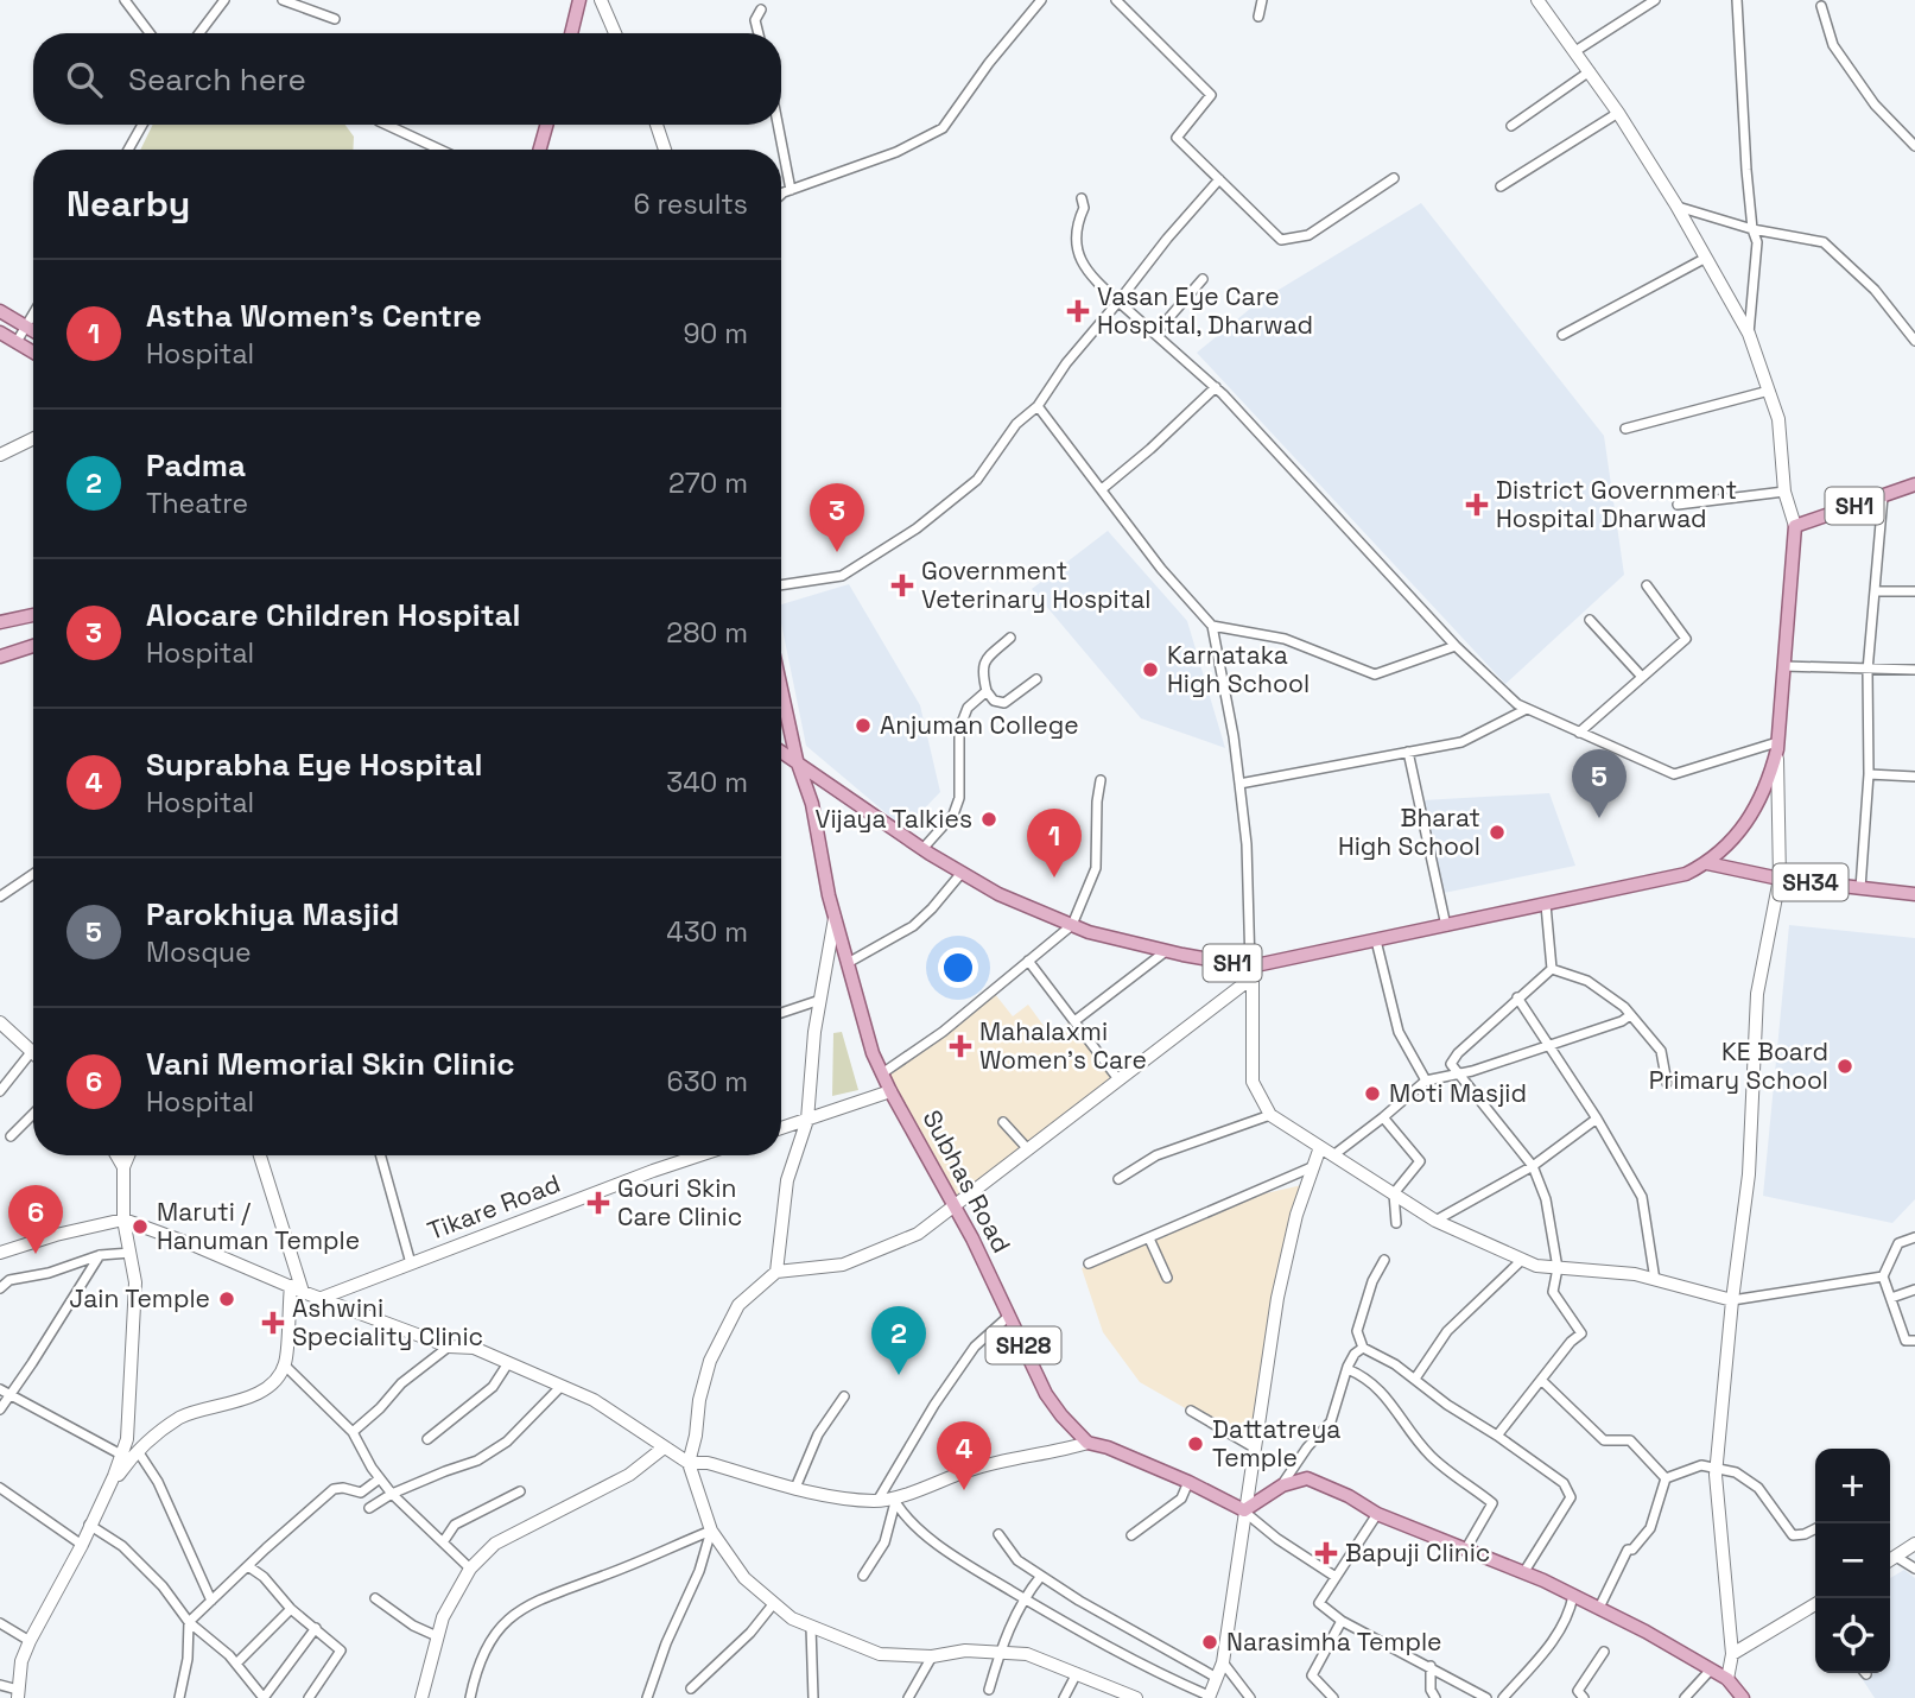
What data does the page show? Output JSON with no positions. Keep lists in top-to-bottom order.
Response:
{
  "streets": {
    "main road": [
      "SH1",
      "SH34",
      "Subhas Road",
      "SH28"
    ],
    "street": ["Tikare Road"]
  },
  "crossings": [
    ["SH1", "SH34"],
    ["SH1", "Subhas Road"]
  ],
  "places": {
    "health": [
      "Vasan Eye Care Hospital, Dharwad",
      "District Government Hospital Dharwad",
      "Government Veterinary Hospital",
      "Mahalaxmi Women's Care",
      "Gouri Skin Care Clinic",
      "Ashwini Speciality Clinic",
      "Bapuji Clinic"
    ],
    "other": [
      "Karnataka High School",
      "Anjuman College",
      "Vijaya Talkies",
      "Bharat High School",
      "KE Board Primary School",
      "Moti Masjid",
      "Maruti / Hanuman Temple",
      "Jain Temple",
      "Dattatreya Temple",
      "Narasimha Temple"
    ]
  },
  "page": {
    "search": "Search here",
    "heading": ["Nearby", "6 results"],
    "list": [
      {
        "mark": "1",
        "name": "Astha Women's Centre",
        "note": "Hospital",
        "value": "90 m"
      },
      {
        "mark": "2",
        "name": "Padma",
        "note": "Theatre",
        "value": "270 m"
      },
      {
        "mark": "3",
        "name": "Alocare Children Hospital",
        "note": "Hospital",
        "value": "280 m"
      },
      {
        "mark": "4",
        "name": "Suprabha Eye Hospital",
        "note": "Hospital",
        "value": "340 m"
      },
      {
        "mark": "5",
        "name": "Parokhiya Masjid",
        "note": "Mosque",
        "value": "430 m"
      },
      {
        "mark": "6",
        "name": "Vani Memorial Skin Clinic",
        "note": "Hospital",
        "value": "630 m"
      }
    ],
    "pins": [
      "3",
      "5",
      "1",
      "6",
      "2",
      "4"
    ],
    "map_buttons": ["+", "−"]
  }
}
